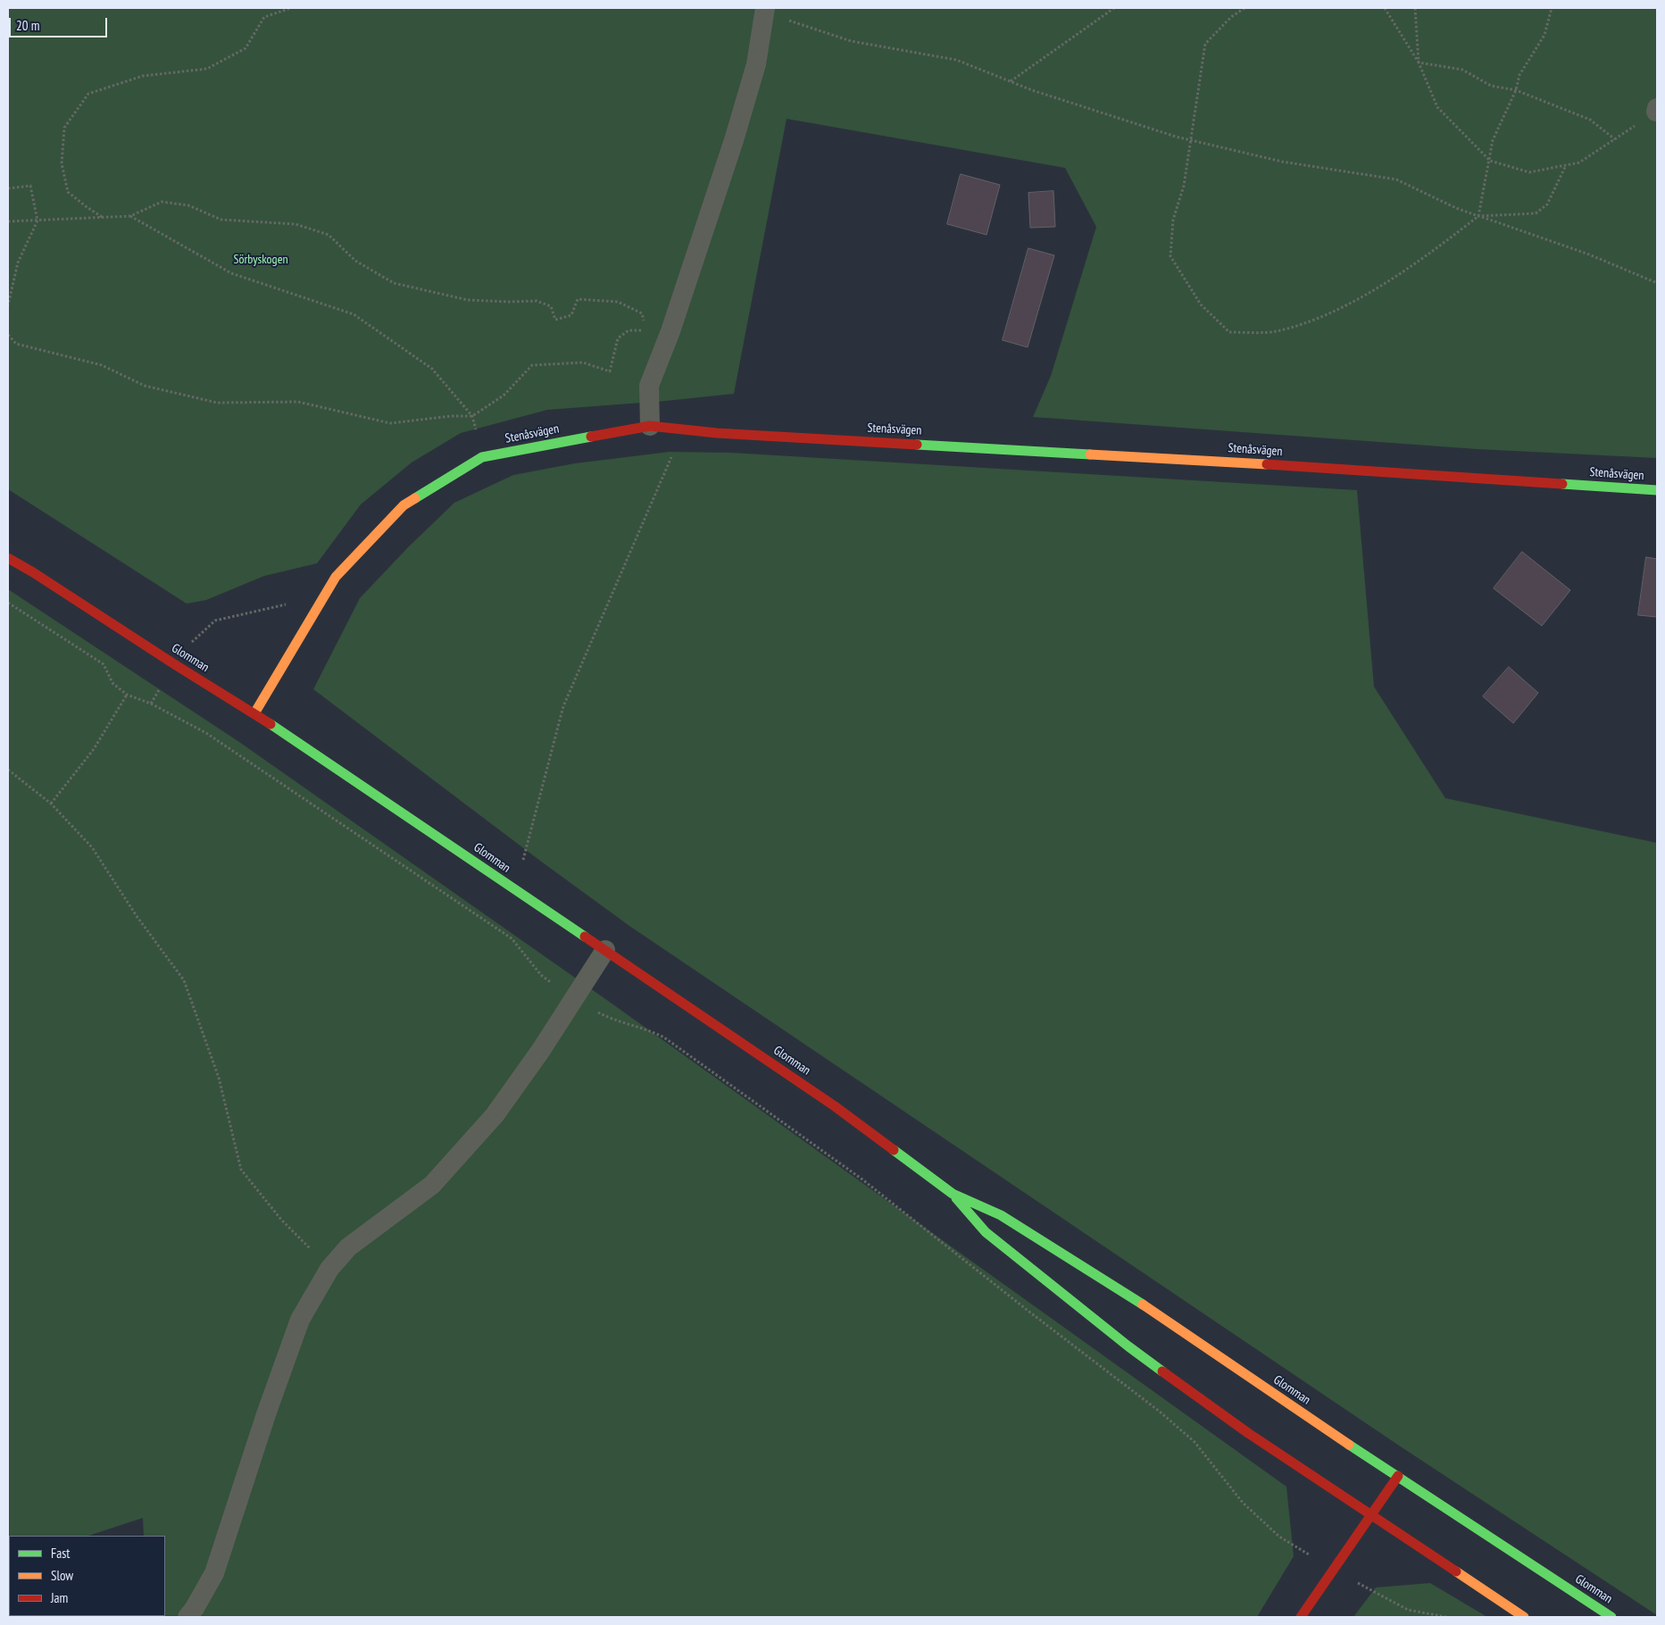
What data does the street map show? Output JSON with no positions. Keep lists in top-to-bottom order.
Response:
{
  "streets": {
    "main road": ["Stenåsvägen", "Glomman"]
  },
  "crossings": [
    ["Stenåsvägen", "Glomman"]
  ],
  "parks": ["Sörbyskogen"],
  "legend": ["Fast", "Slow", "Jam"],
  "scale_bar": "20 m"
}
